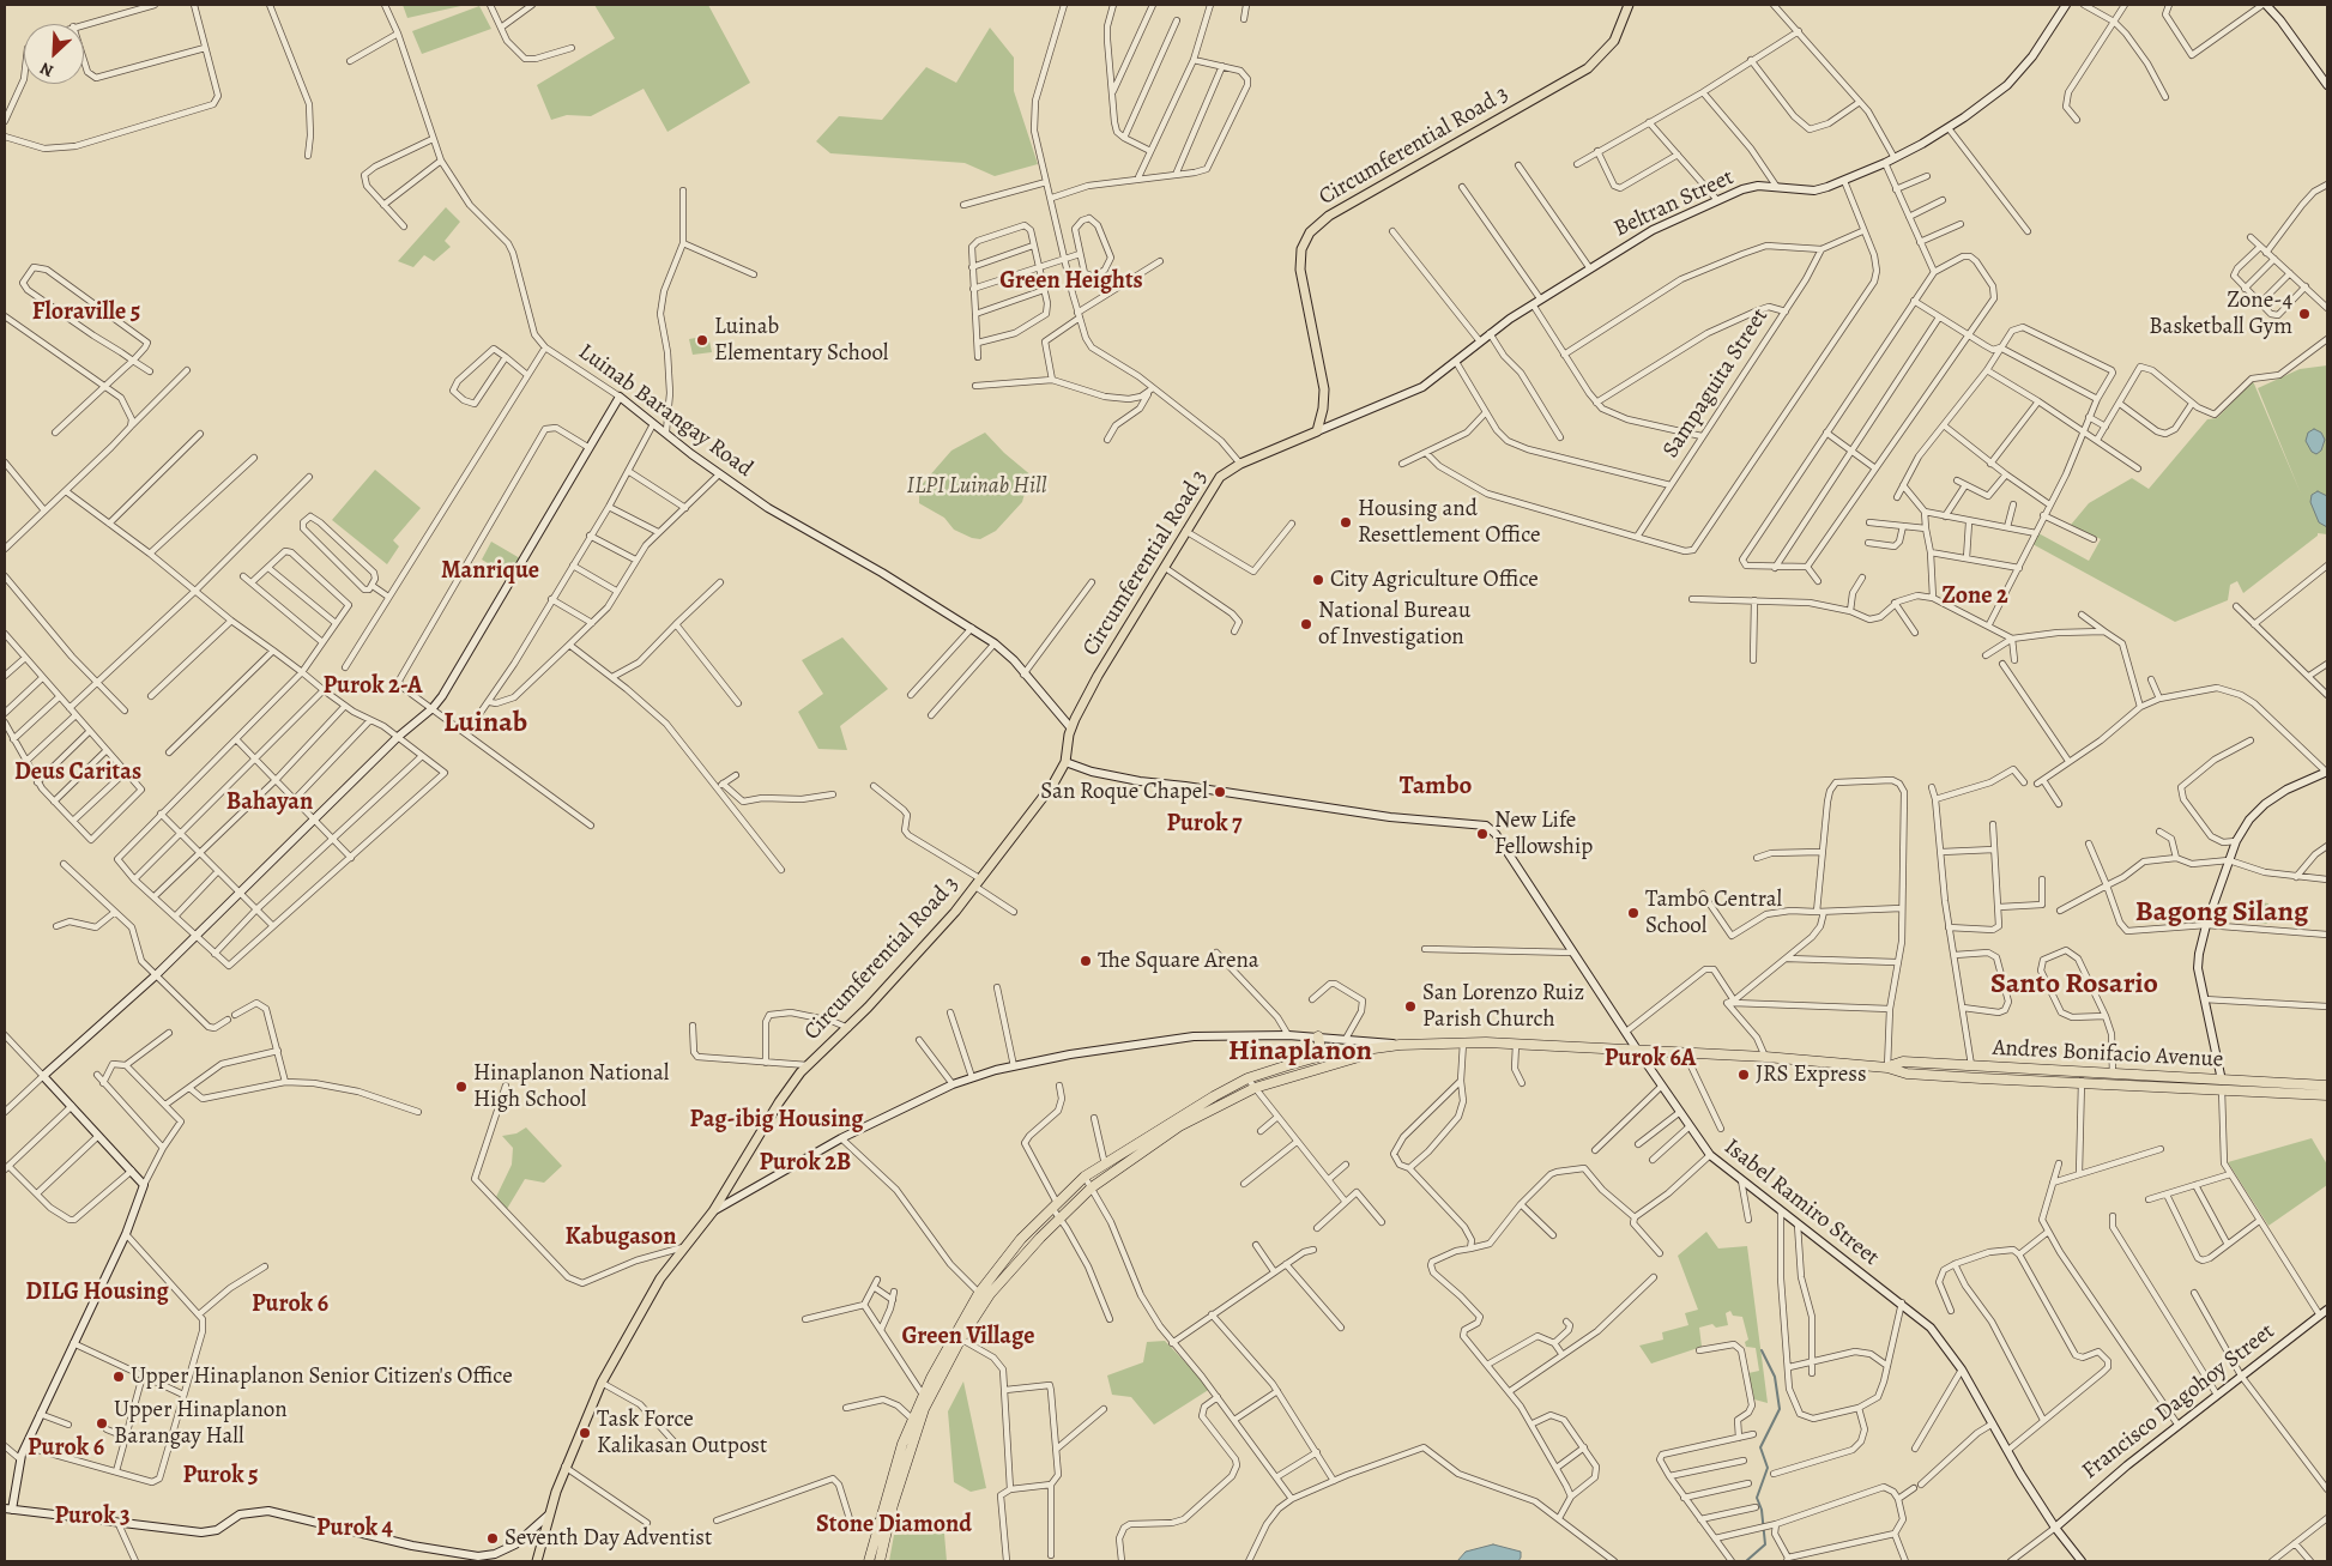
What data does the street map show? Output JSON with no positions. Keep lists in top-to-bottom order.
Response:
{
  "streets": {
    "highway": ["Andres Bonifacio Avenue"],
    "main road": ["Circumferential Road 3"],
    "street": [
      "Beltran Street",
      "Sampaguita Street",
      "Luinab Barangay Road",
      "Isabel Ramiro Street",
      "Francisco Dagohoy Street"
    ]
  },
  "crossings": [
    ["Circumferential Road 3", "Beltran Street"],
    ["Circumferential Road 3", "Luinab Barangay Road"],
    ["Circumferential Road 3", "Isabel Ramiro Street"],
    ["Andres Bonifacio Avenue", "Isabel Ramiro Street"],
    ["Isabel Ramiro Street", "Francisco Dagohoy Street"]
  ],
  "districts": [
    "Green Heights",
    "Floraville 5",
    "Manrique",
    "Zone 2",
    "Purok 2-A",
    "Luinab",
    "Deus Caritas",
    "Tambo",
    "Bahayan",
    "Purok 7",
    "Bagong Silang",
    "Santo Rosario",
    "Hinaplanon",
    "Purok 6A",
    "Pag-ibig Housing",
    "Purok 2B",
    "Kabugason",
    "DILG Housing",
    "Purok 6",
    "Green Village",
    "Purok 6",
    "Purok 5",
    "Purok 3",
    "Stone Diamond",
    "Purok 4"
  ],
  "parks": ["ILPI Luinab Hill"],
  "places": [
    "Zone-4 Basketball Gym",
    "Luinab Elementary School",
    "Housing and Resettlement Office",
    "City Agriculture Office",
    "National Bureau of Investigation",
    "San Roque Chapel",
    "New Life Fellowship",
    "Tambo Central School",
    "The Square Arena",
    "San Lorenzo Ruiz Parish Church",
    "JRS Express",
    "Hinaplanon National High School",
    "Upper Hinaplanon Senior Citizen's Office",
    "Upper Hinaplanon Barangay Hall",
    "Task Force Kalikasan Outpost",
    "Seventh Day Adventist"
  ],
  "north": "bottom left"
}
